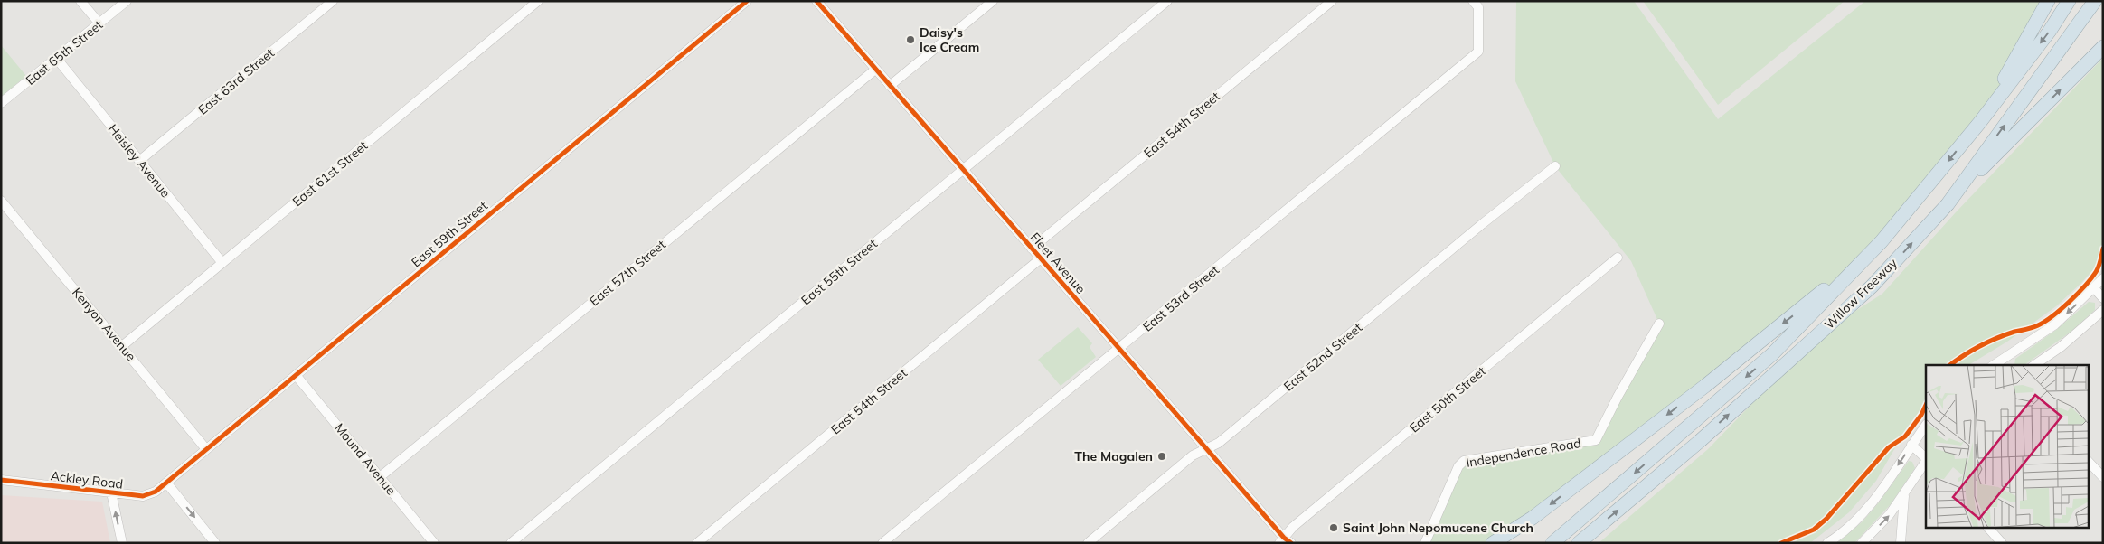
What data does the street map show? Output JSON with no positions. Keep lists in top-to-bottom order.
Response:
{
  "streets": {
    "highway": ["Willow Freeway"],
    "street": [
      "East 65th Street",
      "East 63rd Street",
      "East 54th Street",
      "Heisley Avenue",
      "East 61st Street",
      "East 59th Street",
      "Fleet Avenue",
      "East 55th Street",
      "East 57th Street",
      "East 53rd Street",
      "Kenyon Avenue",
      "East 52nd Street",
      "East 50th Street",
      "Independence Road",
      "Mound Avenue",
      "Ackley Road"
    ]
  },
  "crossings": [
    ["East 65th Street", "Heisley Avenue"],
    ["East 63rd Street", "Heisley Avenue"],
    ["East 54th Street", "Fleet Avenue"],
    ["Heisley Avenue", "East 61st Street"],
    ["East 61st Street", "Kenyon Avenue"],
    ["East 59th Street", "Kenyon Avenue"],
    ["East 59th Street", "Mound Avenue"],
    ["East 59th Street", "Ackley Road"],
    ["Fleet Avenue", "East 55th Street"],
    ["Fleet Avenue", "East 57th Street"],
    ["Fleet Avenue", "East 53rd Street"],
    ["Fleet Avenue", "East 52nd Street"],
    ["Fleet Avenue", "East 50th Street"],
    ["East 57th Street", "Mound Avenue"]
  ],
  "places": ["Daisy's Ice Cream", "The Magalen", "Saint John Nepomucene Church"]
}
